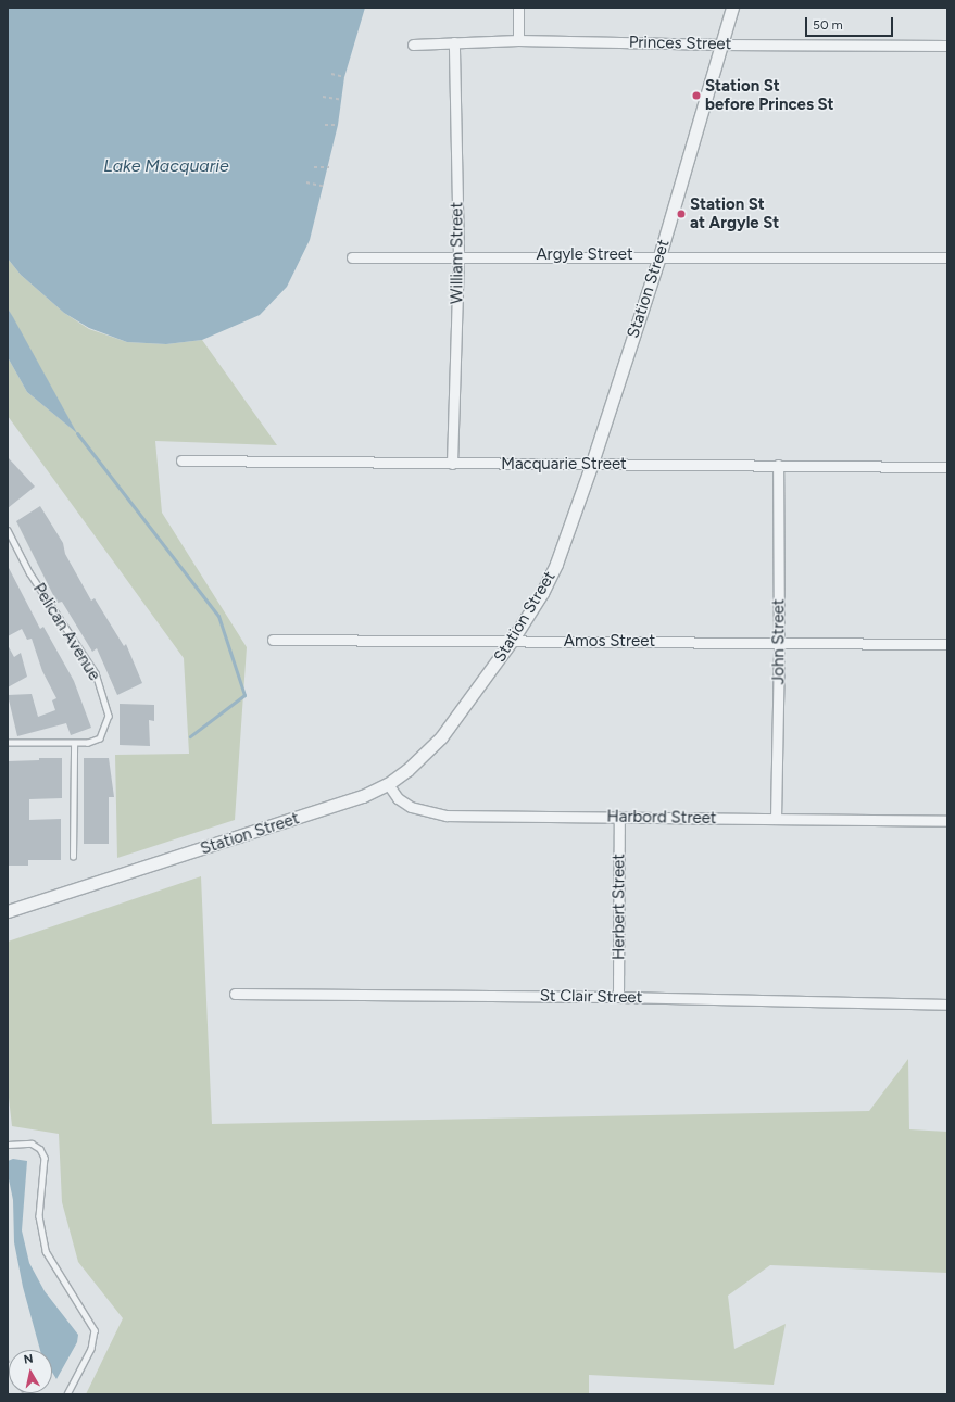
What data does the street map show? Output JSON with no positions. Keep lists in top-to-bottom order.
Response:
{
  "streets": {
    "street": [
      "Princes Street",
      "William Street",
      "Argyle Street",
      "Station Street",
      "Macquarie Street",
      "Amos Street",
      "John Street",
      "Harbord Street",
      "Herbert Street",
      "St Clair Street"
    ],
    "lane": ["Pelican Avenue"]
  },
  "crossings": [
    ["Princes Street", "William Street"],
    ["Princes Street", "Station Street"],
    ["William Street", "Argyle Street"],
    ["William Street", "Macquarie Street"],
    ["Argyle Street", "Station Street"],
    ["Station Street", "Macquarie Street"],
    ["Station Street", "Amos Street"],
    ["Station Street", "Harbord Street"],
    ["Macquarie Street", "John Street"],
    ["Amos Street", "John Street"],
    ["John Street", "Harbord Street"],
    ["Harbord Street", "Herbert Street"],
    ["Herbert Street", "St Clair Street"]
  ],
  "water": ["Lake Macquarie"],
  "places": ["Station St before Princes St", "Station St at Argyle St"],
  "scale_bar": "50 m",
  "north": "top"
}
